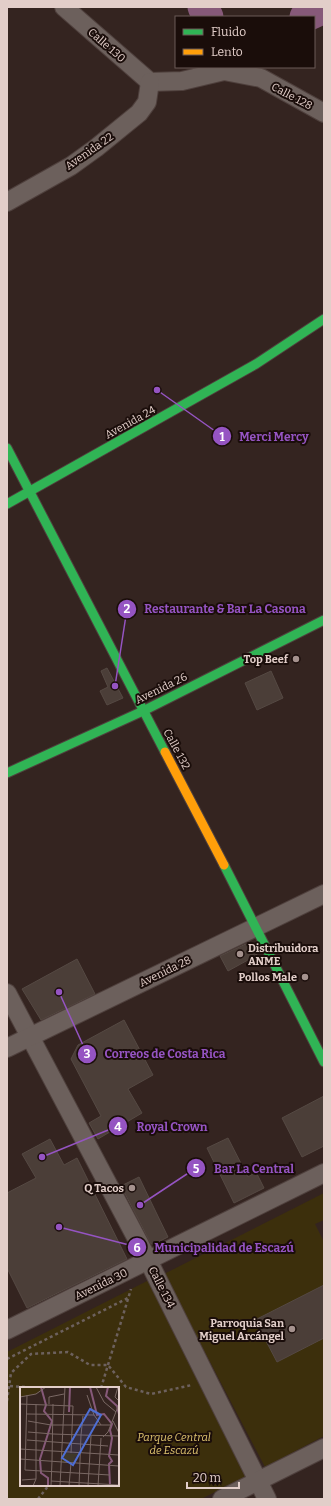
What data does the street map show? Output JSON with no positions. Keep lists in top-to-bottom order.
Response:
{
  "streets": {
    "street": [
      "Calle 130",
      "Calle 128",
      "Avenida 22",
      "Avenida 24",
      "Avenida 26",
      "Calle 132",
      "Avenida 28",
      "Avenida 30",
      "Calle 134"
    ]
  },
  "crossings": [
    ["Calle 130", "Calle 128"],
    ["Calle 130", "Avenida 22"],
    ["Calle 128", "Avenida 22"],
    ["Avenida 24", "Calle 132"],
    ["Avenida 26", "Calle 132"],
    ["Calle 132", "Avenida 28"],
    ["Avenida 28", "Calle 134"],
    ["Avenida 30", "Calle 134"]
  ],
  "parks": ["Parque Central de Escazú"],
  "places": [
    "Merci Mercy",
    "Top Beef",
    "Restaurante & Bar La Casona",
    "Distribuidora ANME",
    "Pollos Male",
    "Correos de Costa Rica",
    "Royal Crown",
    "Q Tacos",
    "Bar La Central",
    "Municipalidad de Escazú",
    "Parroquia San Miguel Arcángel"
  ],
  "legend": ["Fluido", "Lento"],
  "scale_bar": "20 m"
}
